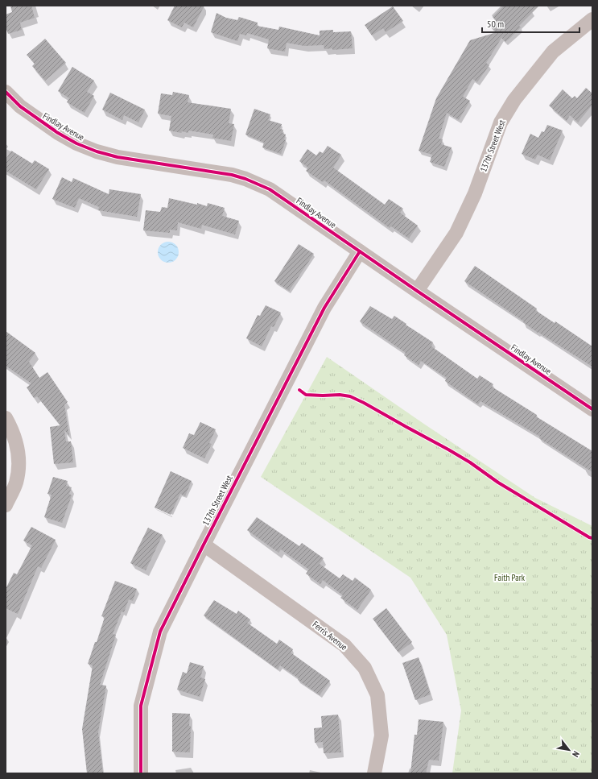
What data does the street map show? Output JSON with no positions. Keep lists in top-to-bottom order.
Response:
{
  "streets": {
    "street": ["Findlay Avenue", "137th Street West", "Ferris Avenue"]
  },
  "crossings": [
    ["Findlay Avenue", "137th Street West"],
    ["137th Street West", "Ferris Avenue"]
  ],
  "parks": ["Faith Park"],
  "scale_bar": "50 m",
  "north": "bottom right"
}
